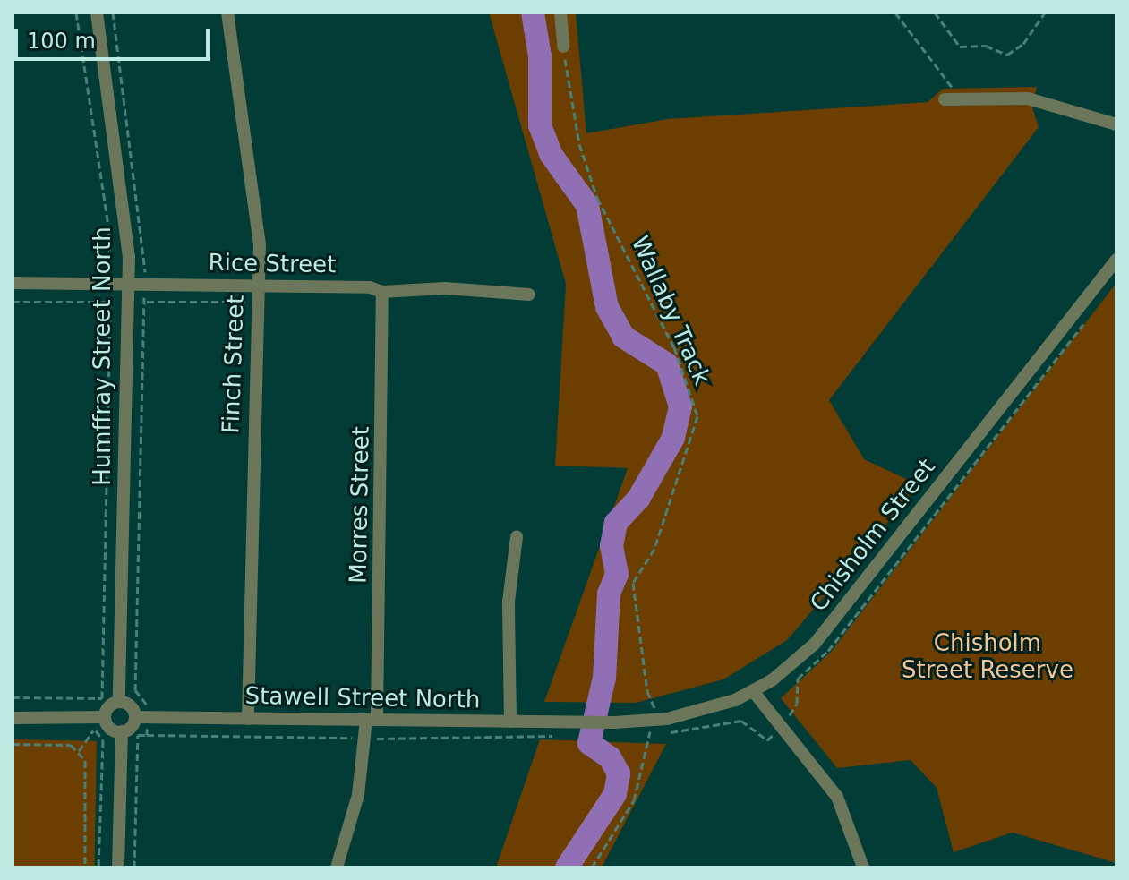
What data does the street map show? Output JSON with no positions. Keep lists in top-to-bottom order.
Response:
{
  "streets": {
    "street": [
      "Rice Street",
      "Humffray Street North",
      "Finch Street",
      "Morres Street",
      "Chisholm Street",
      "Stawell Street North"
    ],
    "path": ["Wallaby Track"]
  },
  "crossings": [
    ["Rice Street", "Humffray Street North"],
    ["Rice Street", "Finch Street"],
    ["Rice Street", "Morres Street"],
    ["Wallaby Track", "Chisholm Street"],
    ["Finch Street", "Stawell Street North"],
    ["Morres Street", "Stawell Street North"],
    ["Chisholm Street", "Stawell Street North"]
  ],
  "parks": ["Chisholm Street Reserve"],
  "scale_bar": "100 m"
}
